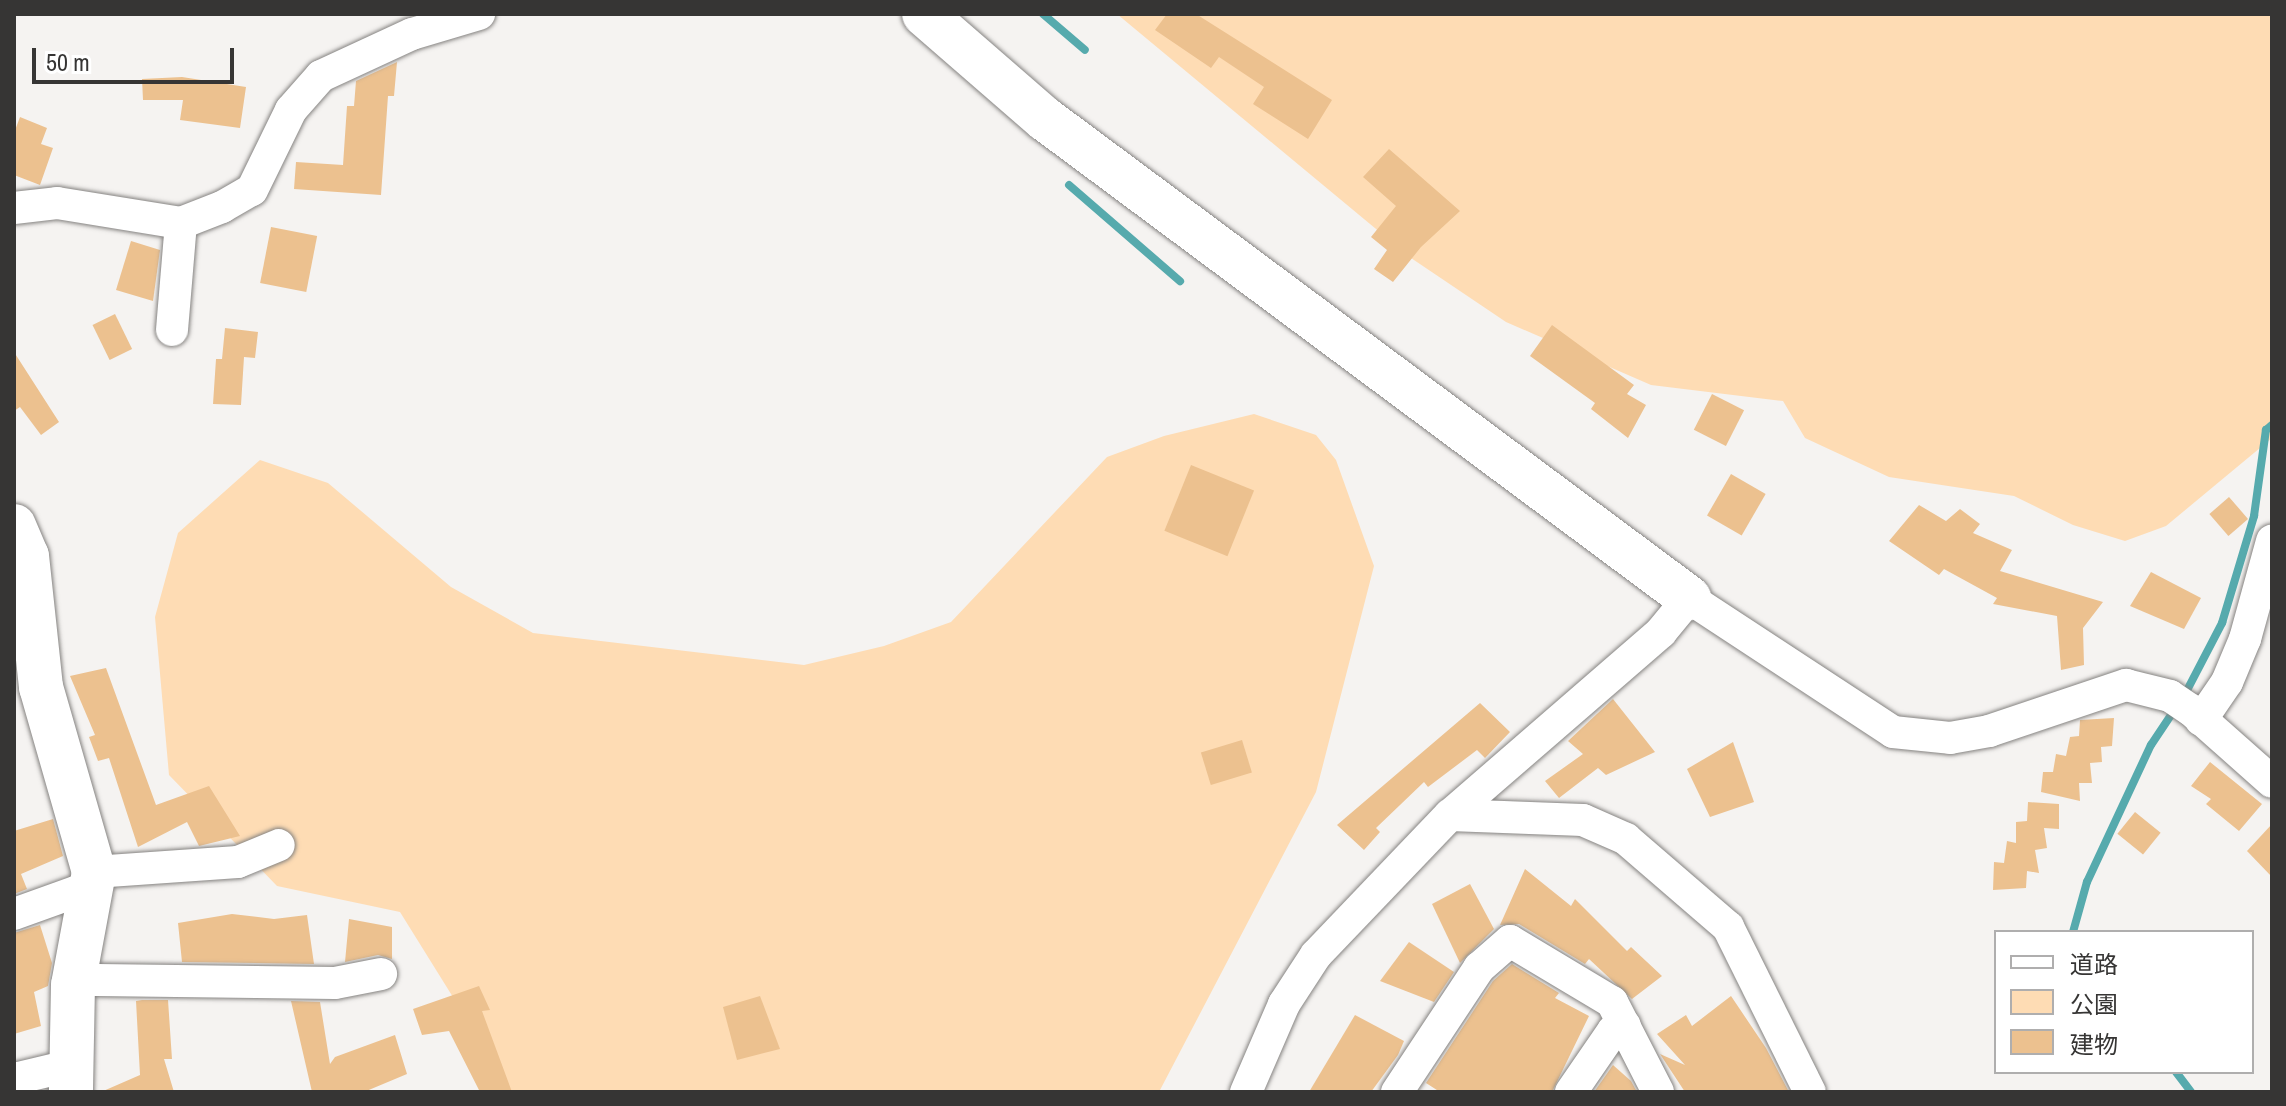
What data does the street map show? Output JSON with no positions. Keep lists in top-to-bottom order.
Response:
{
  "legend": ["道路", "公園", "建物"],
  "scale_bar": "50 m"
}
